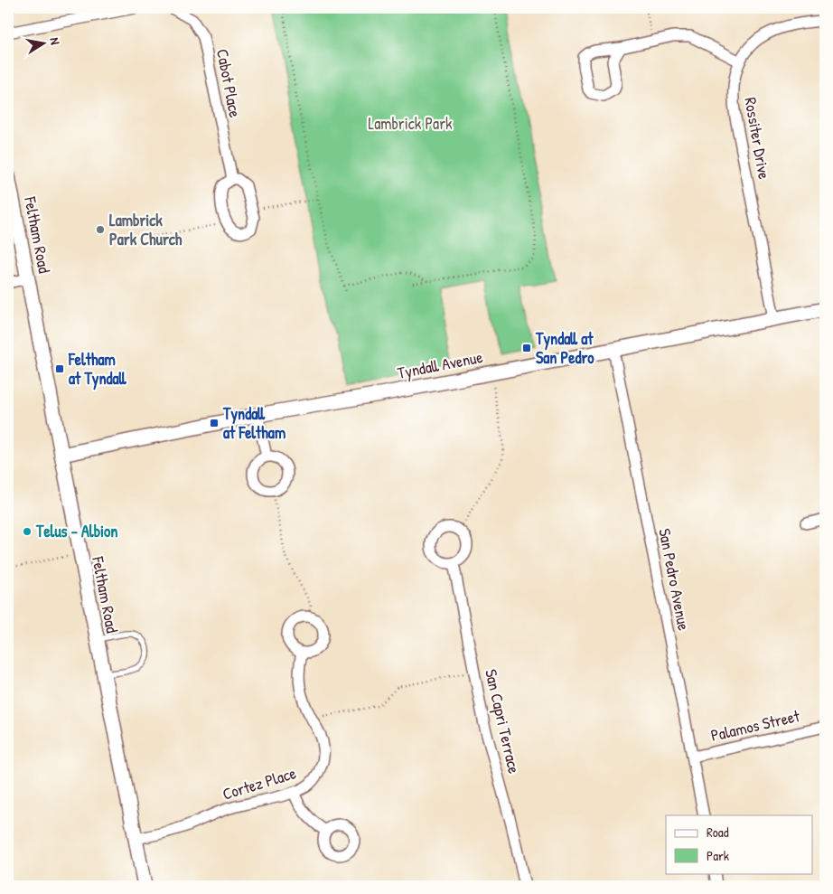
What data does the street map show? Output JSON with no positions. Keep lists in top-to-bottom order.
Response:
{
  "streets": {
    "street": [
      "Cabot Place",
      "Rossiter Drive",
      "Feltham Road",
      "Tyndall Avenue",
      "San Pedro Avenue",
      "San Capri Terrace",
      "Palamos Street",
      "Cortez Place"
    ]
  },
  "crossings": [
    ["Rossiter Drive", "Tyndall Avenue"],
    ["Feltham Road", "Tyndall Avenue"],
    ["Feltham Road", "Cortez Place"],
    ["Tyndall Avenue", "San Pedro Avenue"],
    ["San Pedro Avenue", "Palamos Street"]
  ],
  "parks": ["Lambrick Park"],
  "places": {
    "other": ["Lambrick Park Church", "Telus - Albion"],
    "transit": ["Tyndall at San Pedro", "Feltham at Tyndall", "Tyndall at Feltham"]
  },
  "legend": ["Road", "Park"],
  "north": "right"
}
